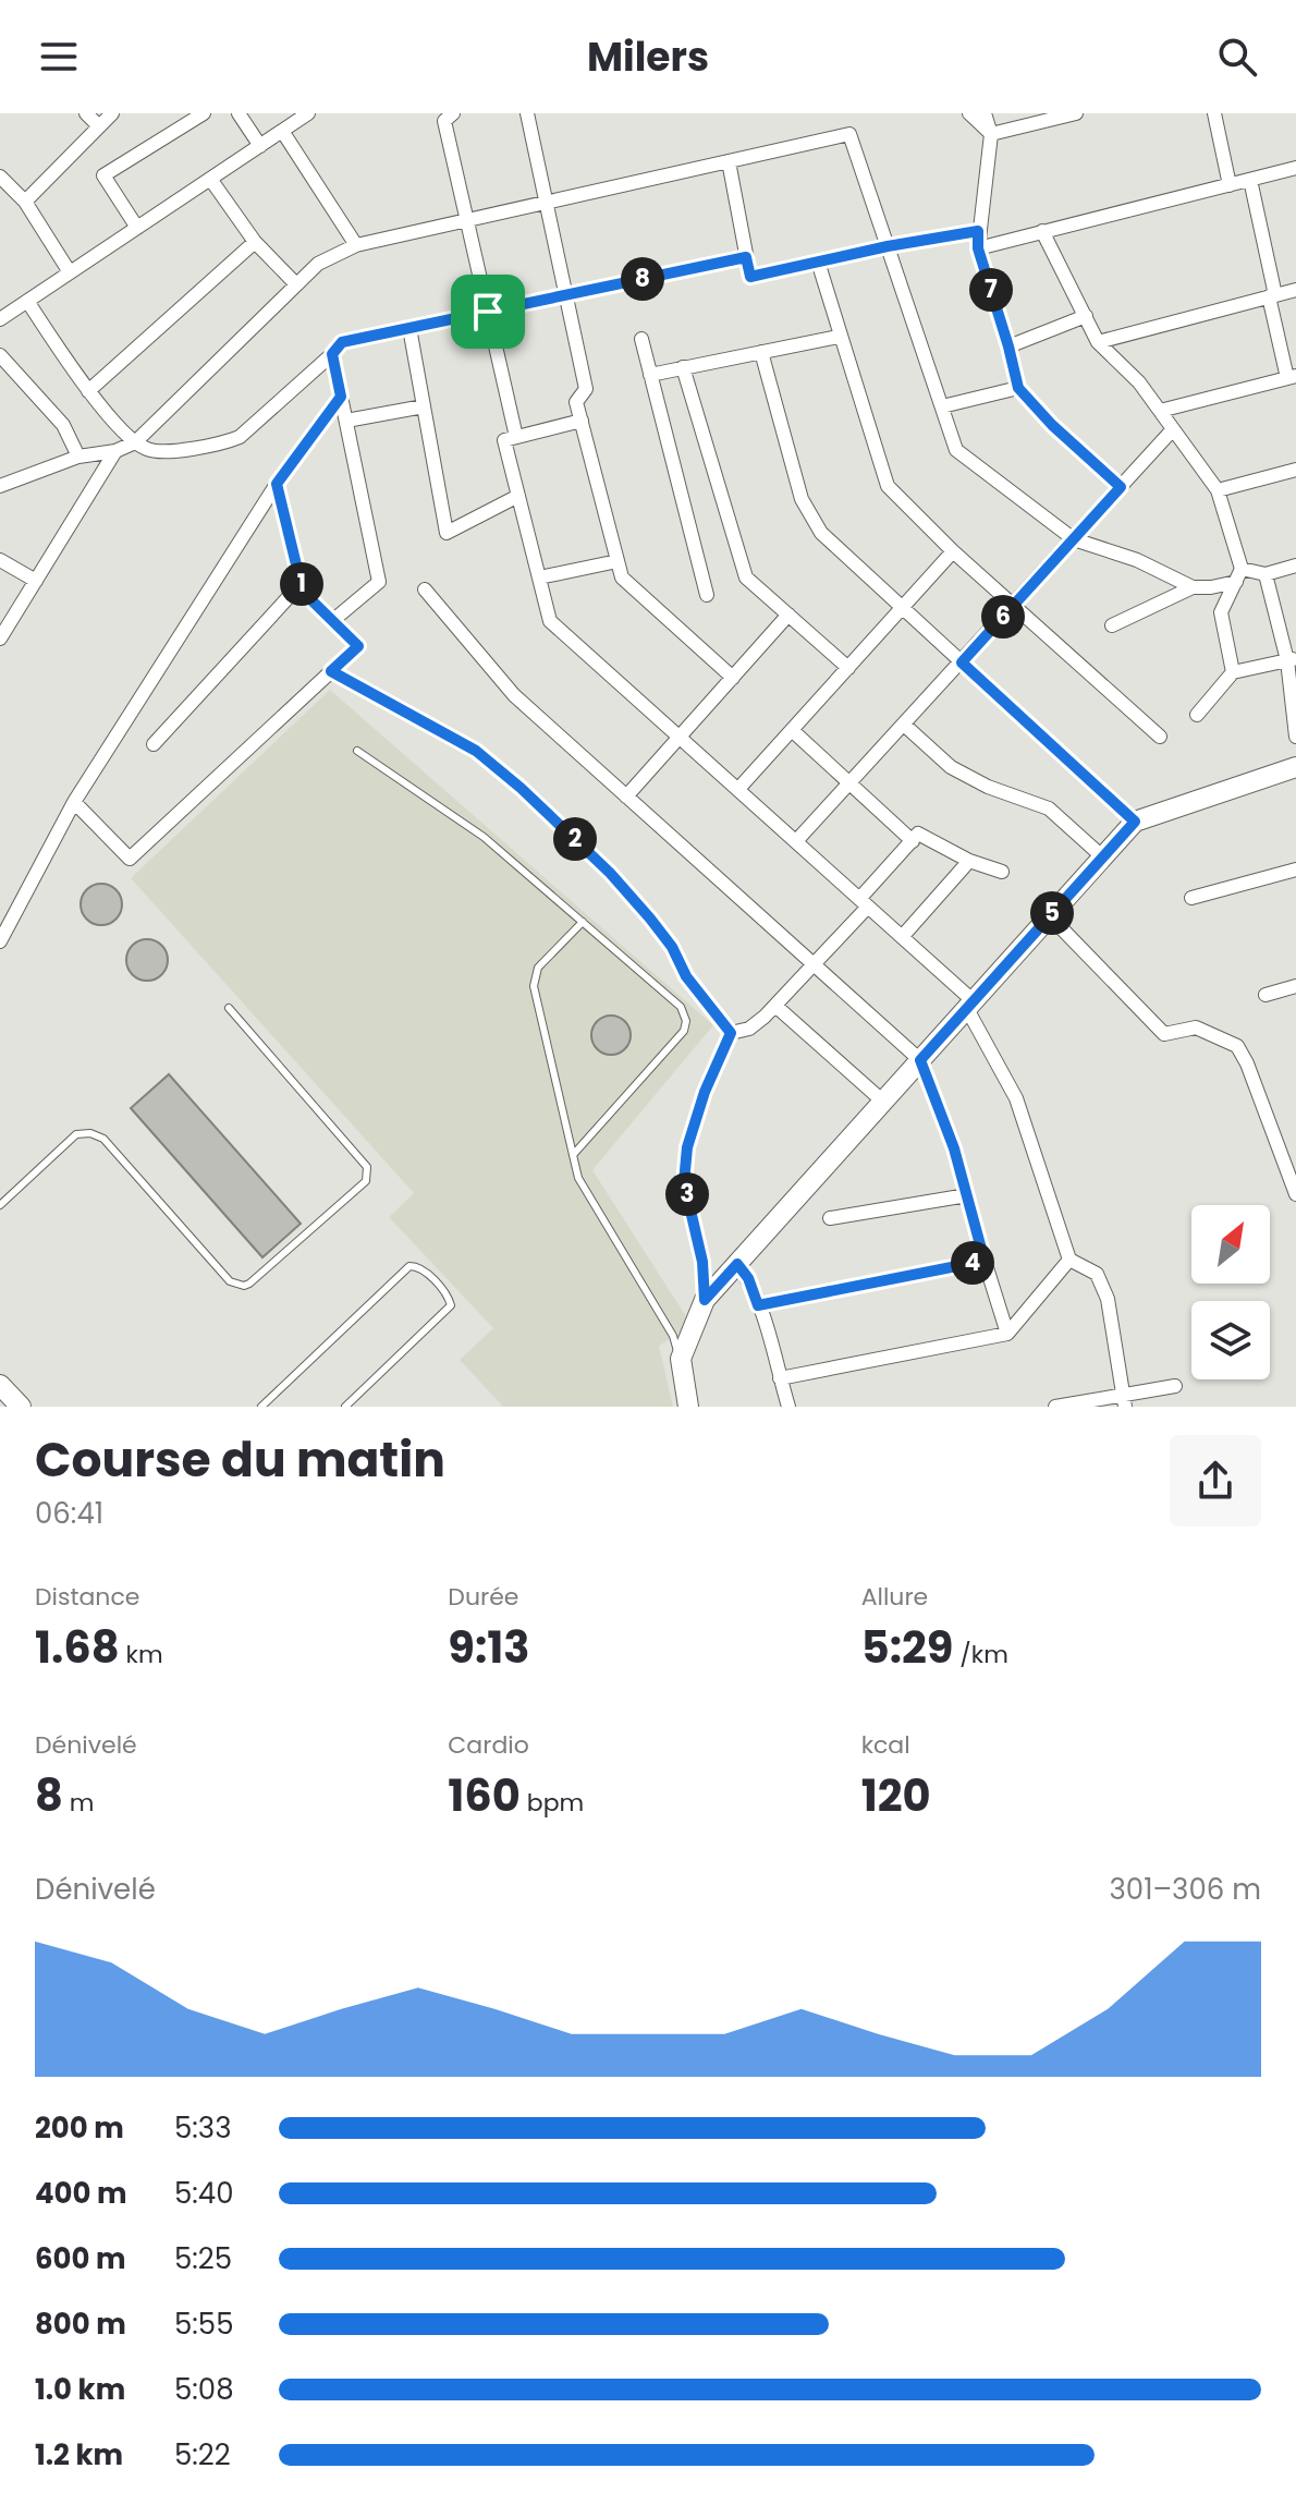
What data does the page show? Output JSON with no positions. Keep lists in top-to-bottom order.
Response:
{
  "north": "top right",
  "page": {
    "header": "Milers",
    "pins": [
      "8",
      "7",
      "1",
      "6",
      "2",
      "5",
      "3",
      "4"
    ],
    "heading": ["Course du matin", "06:41"],
    "stats": [
      ["Distance", "1.68 km"],
      ["Durée", "9:13"],
      ["Allure", "5:29 /km"],
      ["Dénivelé", "8 m"],
      ["Cardio", "160 bpm"],
      ["kcal", "120"]
    ],
    "chart": ["Dénivelé", "301–306 m"],
    "list": [
      {
        "name": "200 m",
        "note": "5:33"
      },
      {
        "name": "400 m",
        "note": "5:40"
      },
      {
        "name": "600 m",
        "note": "5:25"
      },
      {
        "name": "800 m",
        "note": "5:55"
      },
      {
        "name": "1.0 km",
        "note": "5:08"
      },
      {
        "name": "1.2 km",
        "note": "5:22"
      }
    ]
  }
}
